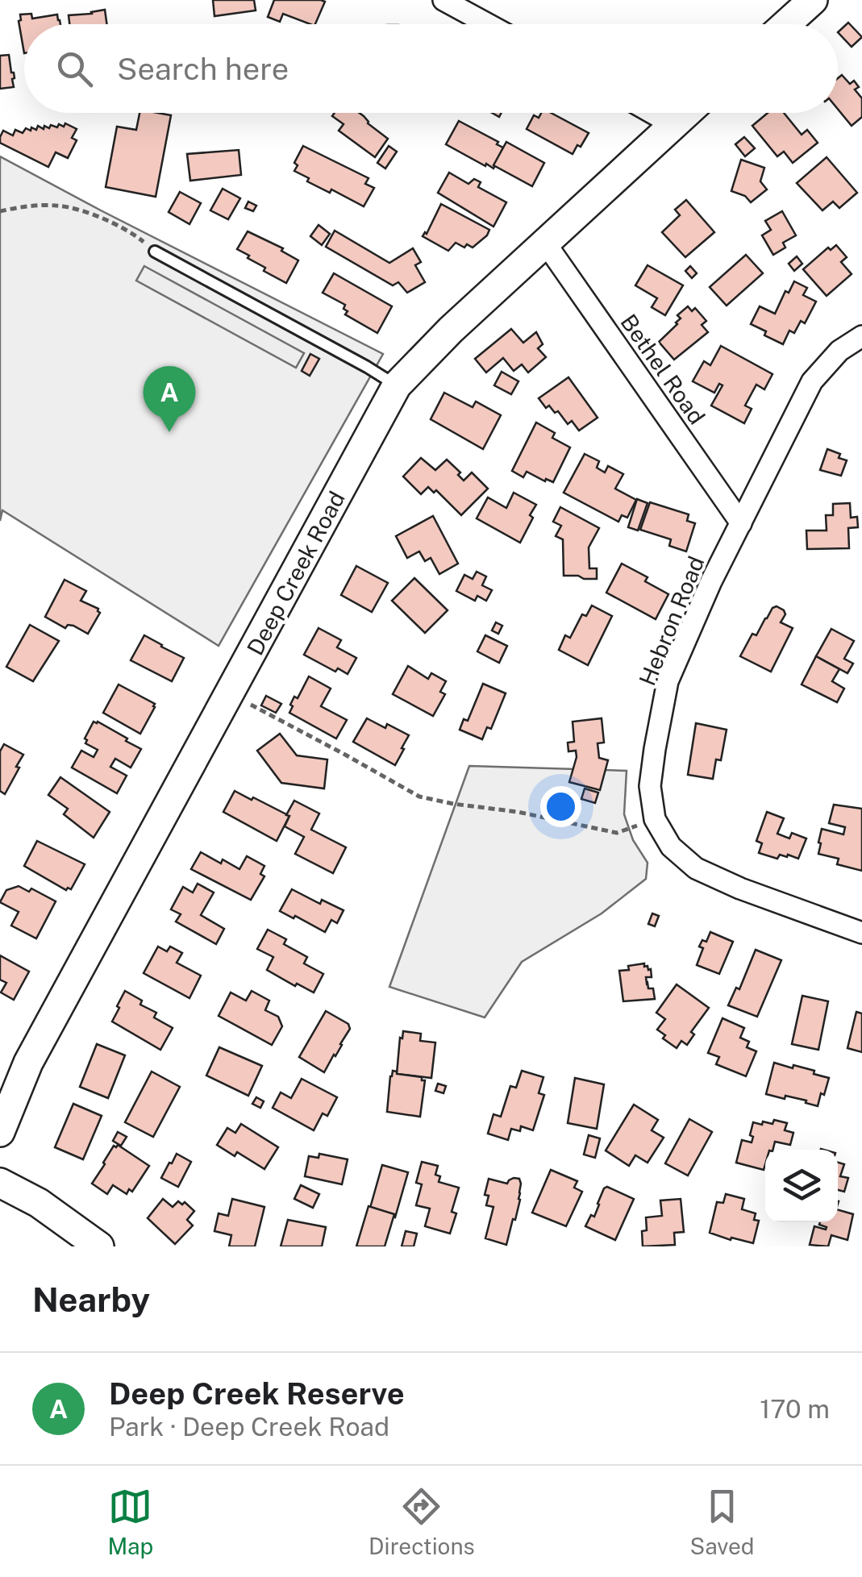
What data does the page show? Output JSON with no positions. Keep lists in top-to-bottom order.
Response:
{
  "streets": {
    "main road": ["Deep Creek Road"],
    "street": ["Bethel Road", "Hebron Road"]
  },
  "crossings": [
    ["Bethel Road", "Deep Creek Road"],
    ["Bethel Road", "Hebron Road"]
  ],
  "page": {
    "search": "Search here",
    "pins": "A",
    "heading": "Nearby",
    "list": [
      {
        "mark": "A",
        "name": "Deep Creek Reserve",
        "note": "Park · Deep Creek Road",
        "value": "170 m"
      }
    ],
    "nav": ["Map", "Directions", "Saved"]
  }
}
